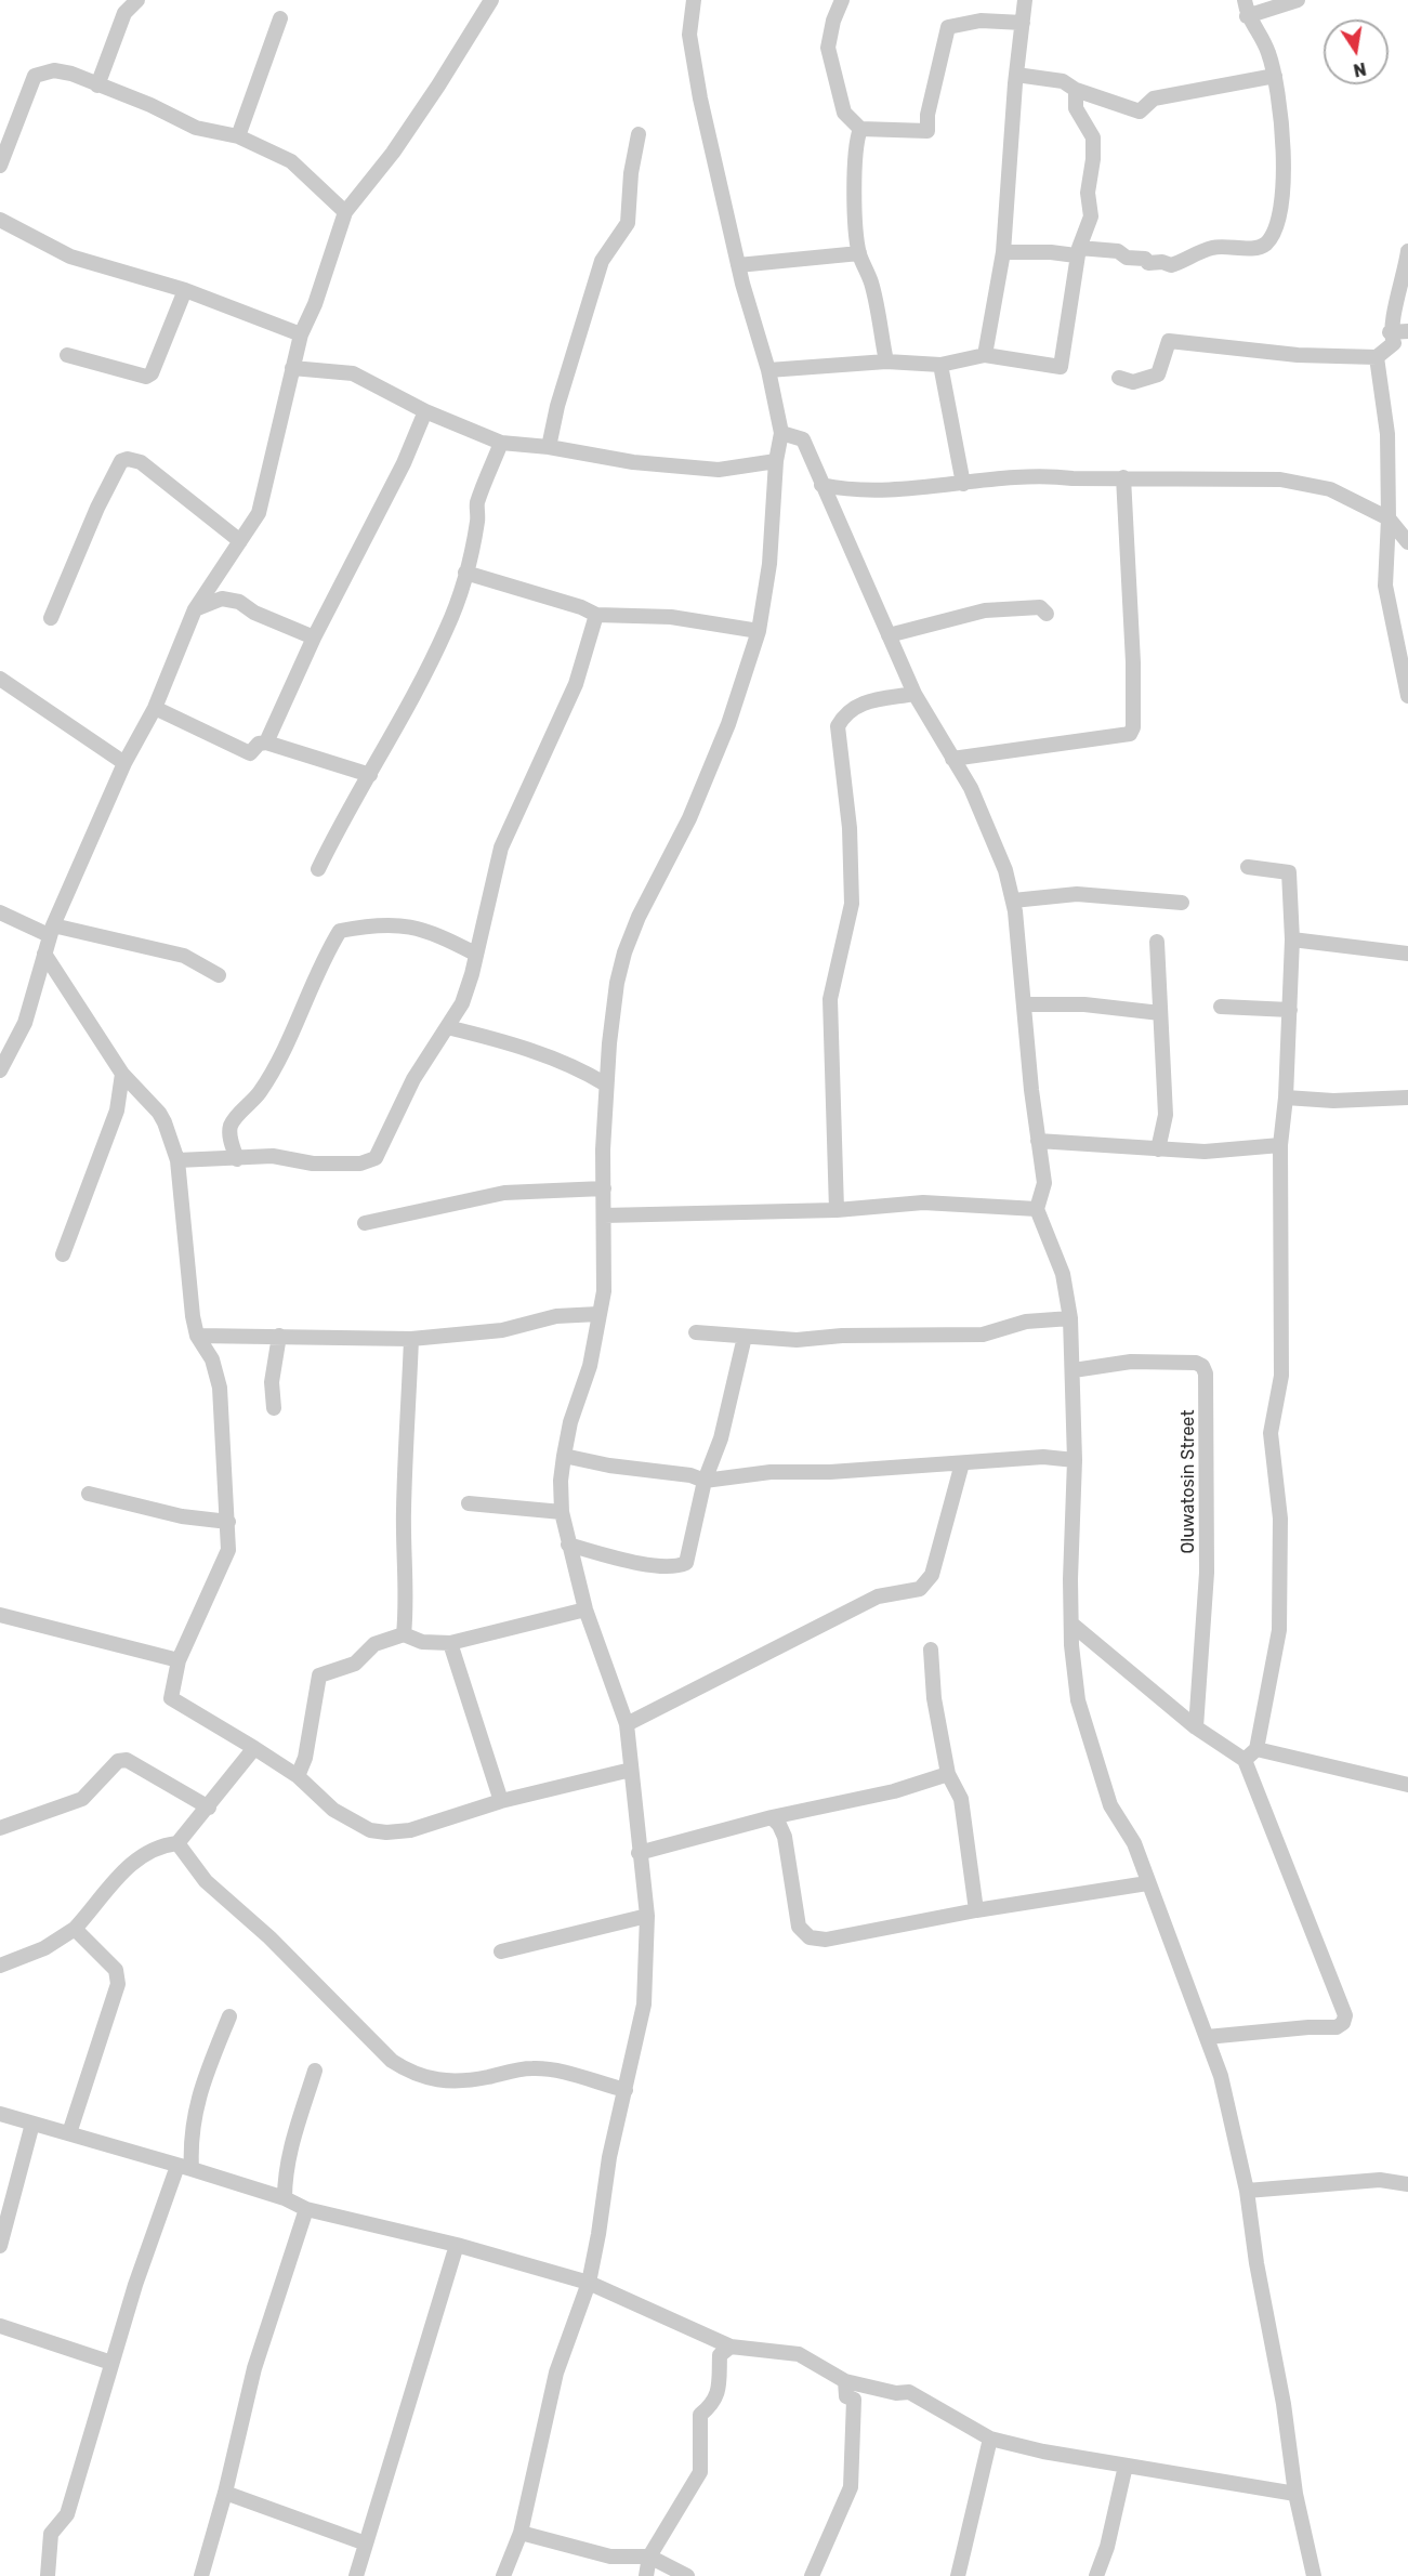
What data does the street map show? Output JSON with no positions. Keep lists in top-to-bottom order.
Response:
{
  "streets": {
    "street": ["Oluwatosin Street"]
  },
  "north": "bottom"
}
